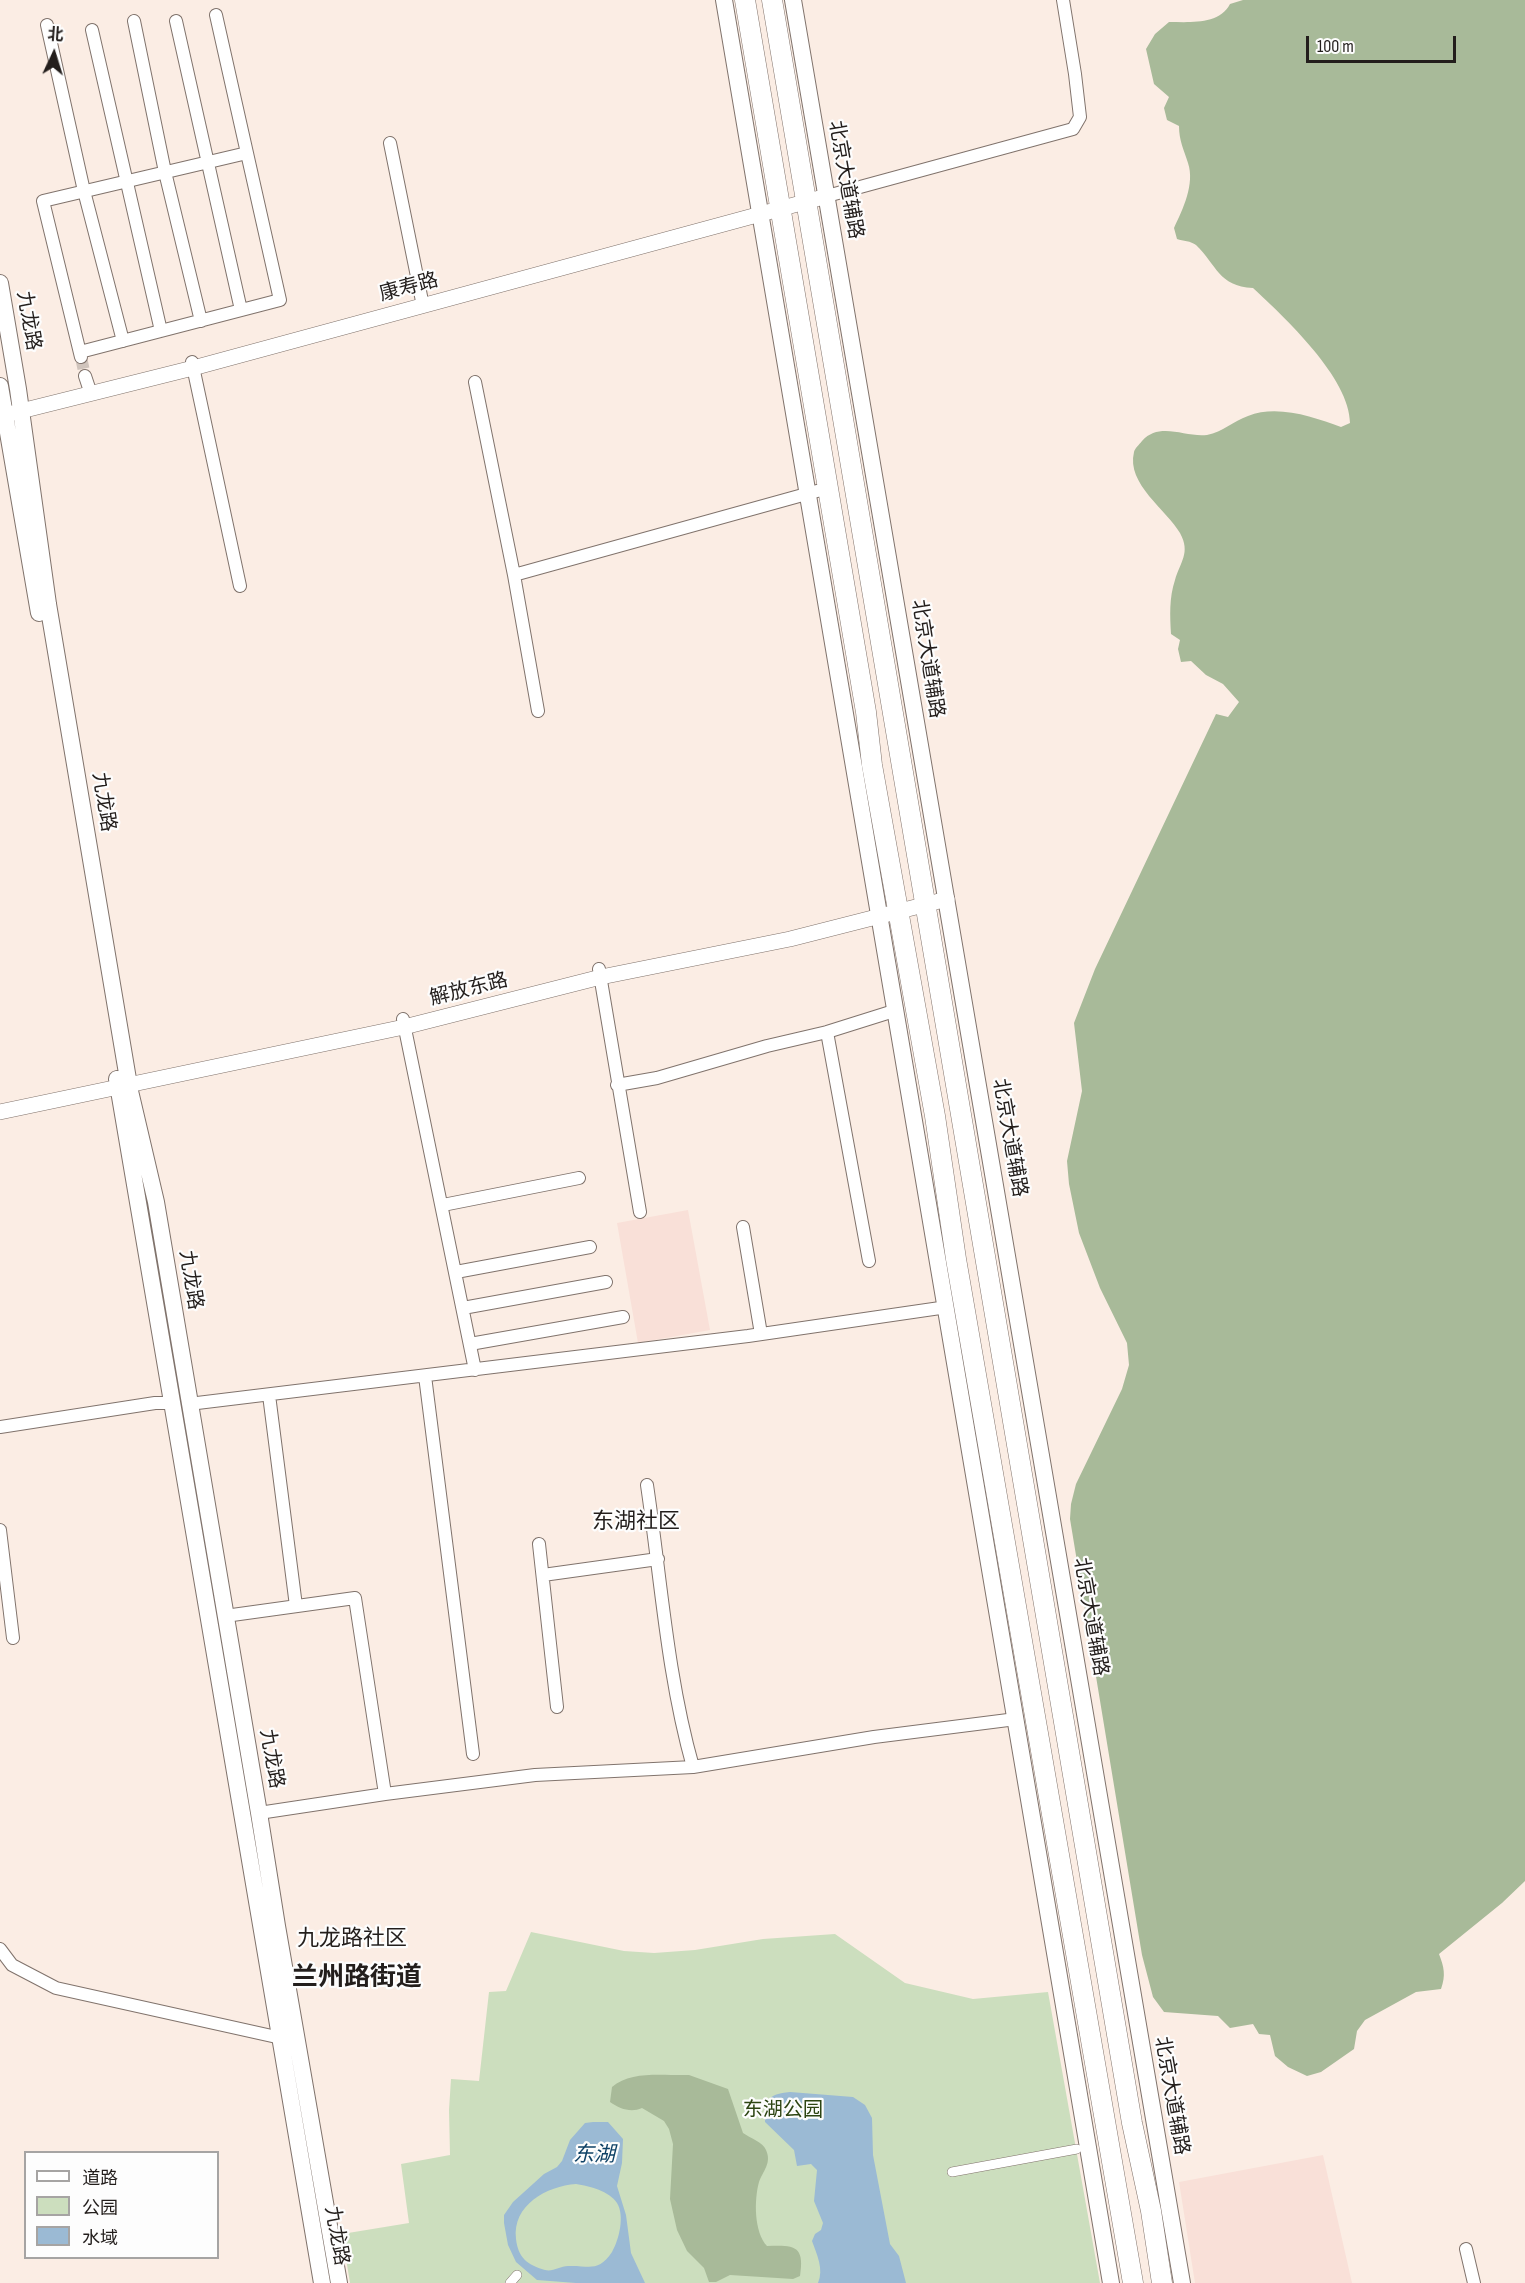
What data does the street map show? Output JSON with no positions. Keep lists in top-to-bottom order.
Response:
{
  "streets": {
    "main road": ["北京大道辅路", "九龙路"],
    "street": ["康寿路", "解放东路"]
  },
  "crossings": [
    ["北京大道辅路", "康寿路"],
    ["北京大道辅路", "解放东路"],
    ["康寿路", "九龙路"],
    ["九龙路", "解放东路"]
  ],
  "districts": ["东湖社区", "九龙路社区", "兰州路街道"],
  "water": ["东湖"],
  "parks": ["东湖公园"],
  "legend": ["道路", "公园", "水域"],
  "scale_bar": "100 m",
  "north": "top"
}
